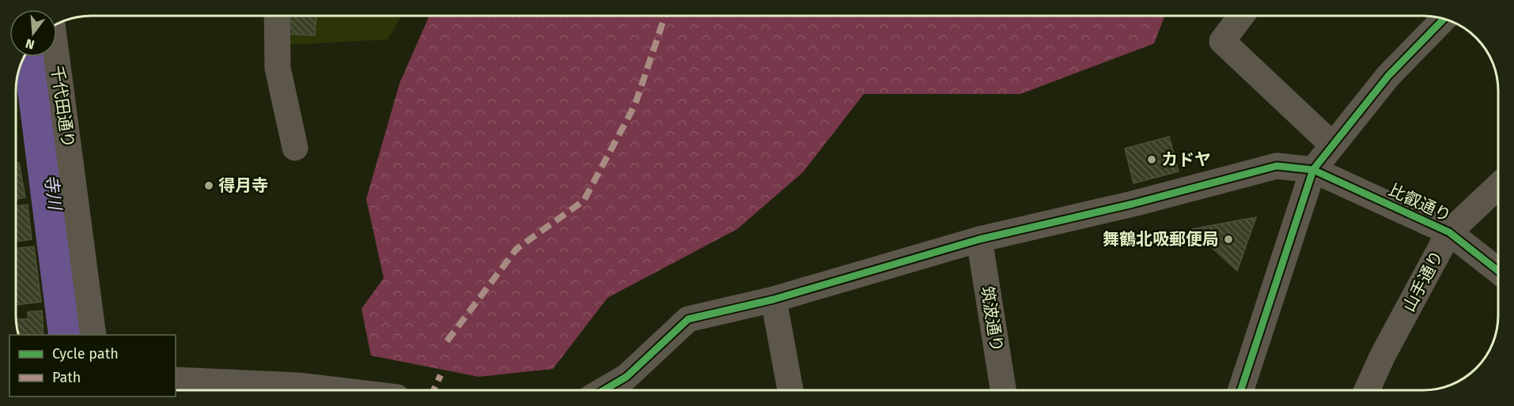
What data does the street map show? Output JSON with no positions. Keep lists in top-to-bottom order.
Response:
{
  "streets": {
    "street": [
      "千代田通り",
      "比叡通り",
      "山手通り",
      "筑波通り"
    ]
  },
  "crossings": [
    ["比叡通り", "山手通り"],
    ["比叡通り", "筑波通り"]
  ],
  "water": ["寺川"],
  "places": ["カドヤ", "得月寺", "舞鶴北吸郵便局"],
  "legend": ["Cycle path", "Path"],
  "north": "bottom"
}
